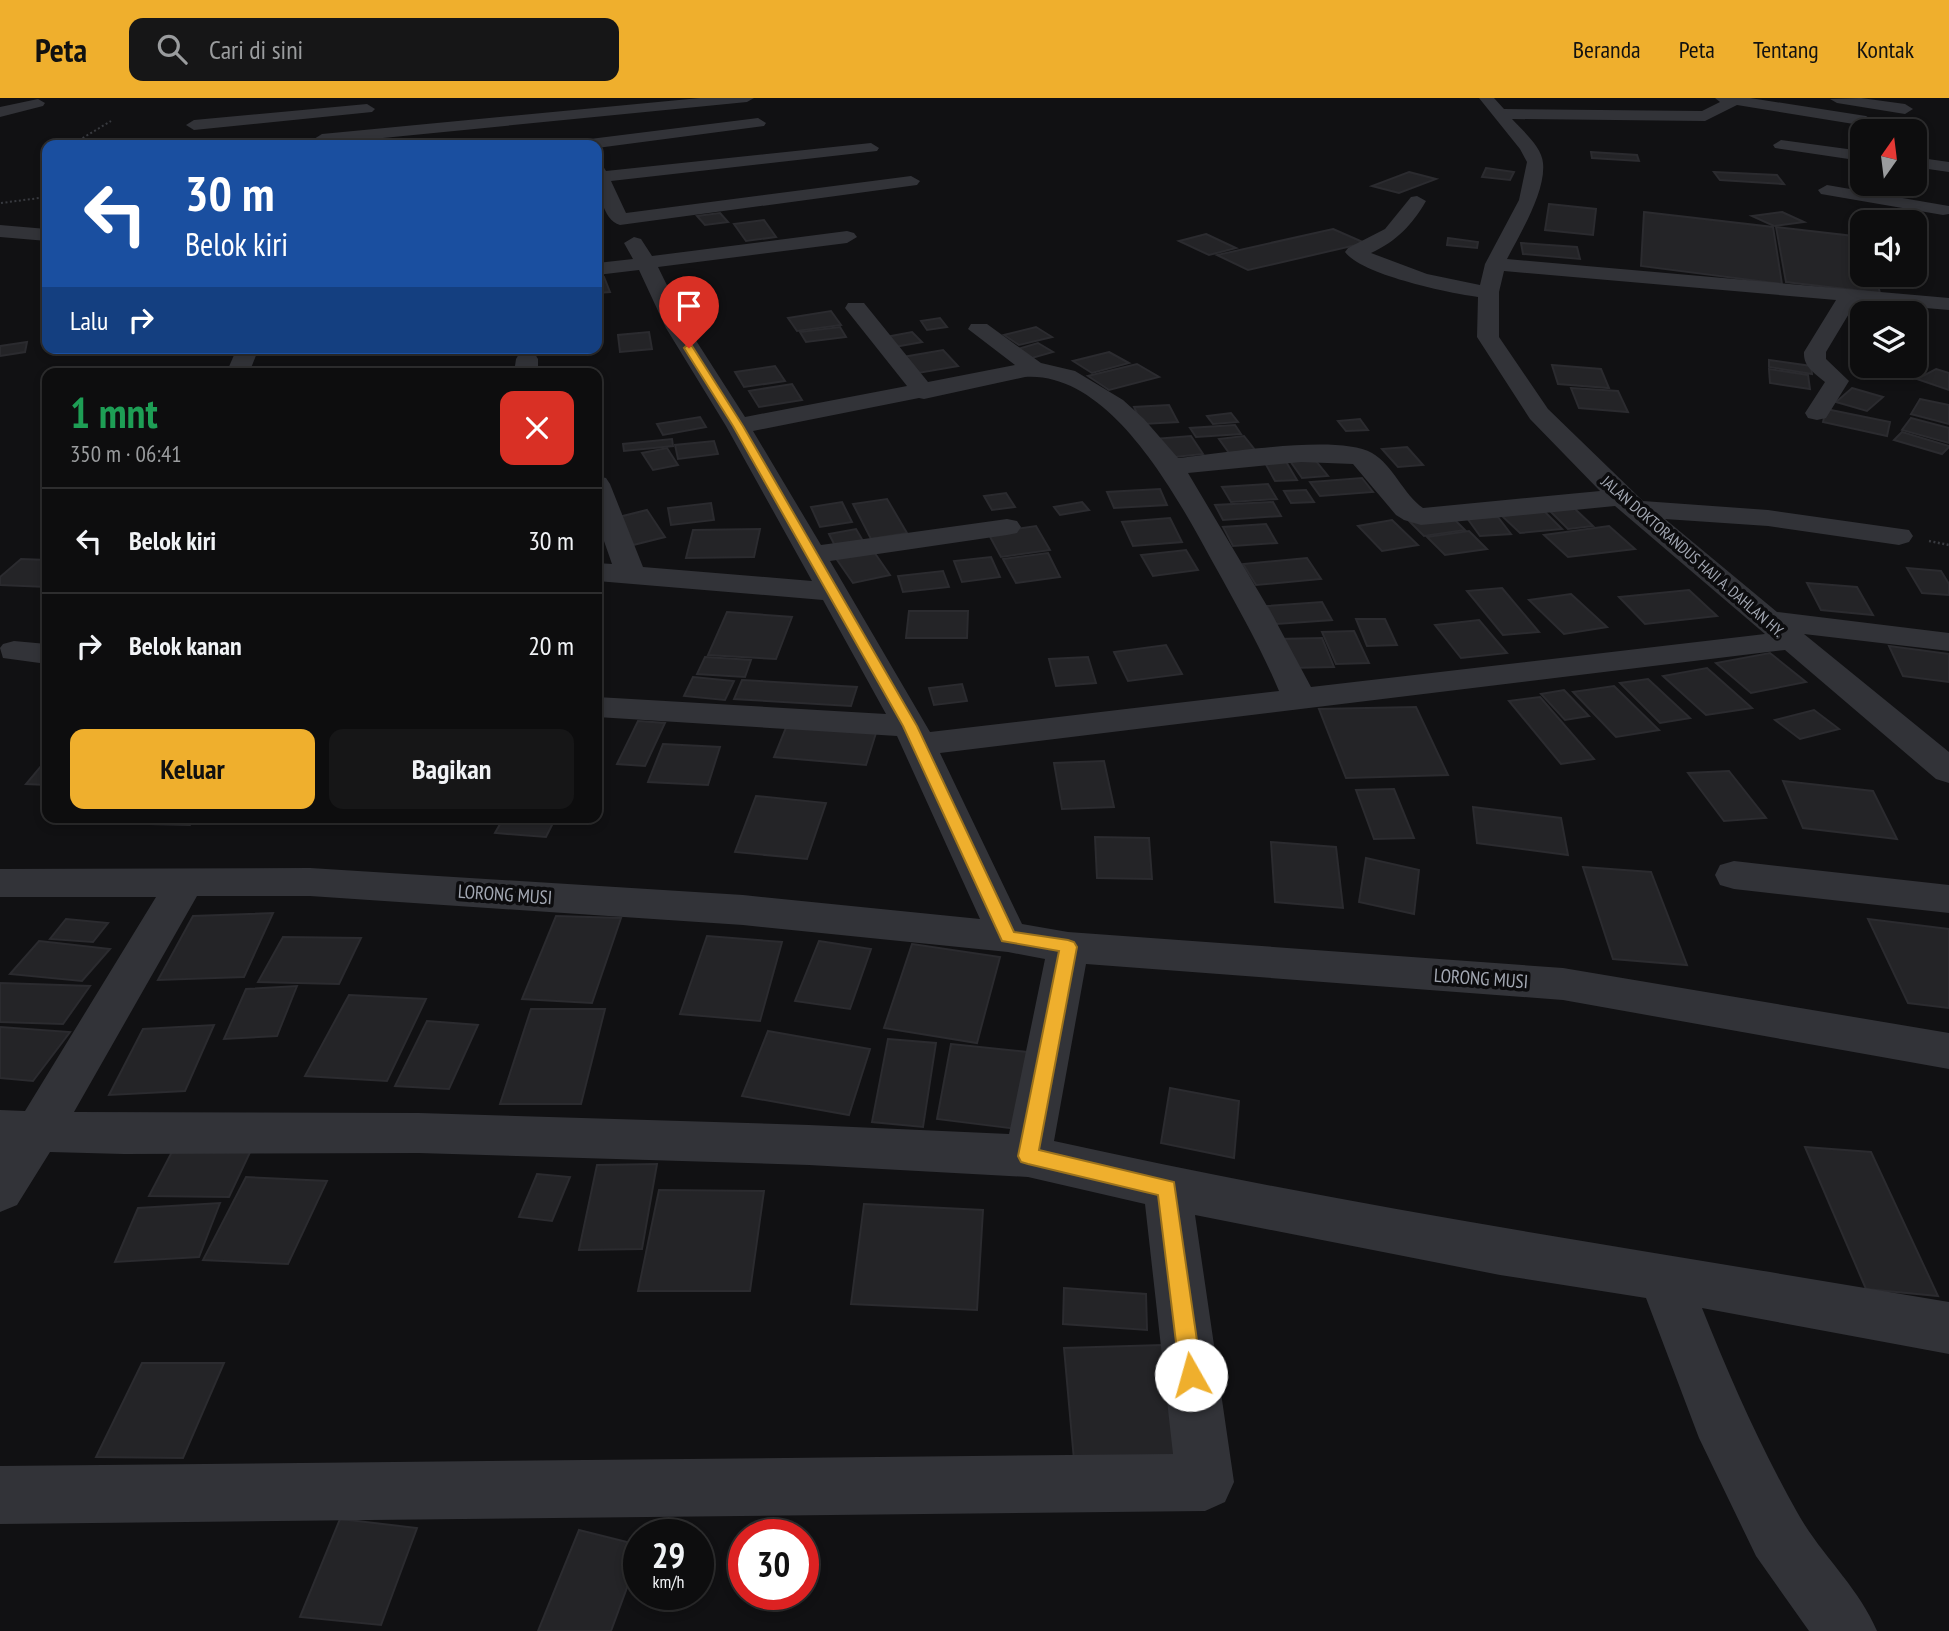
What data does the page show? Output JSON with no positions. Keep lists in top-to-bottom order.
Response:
{
  "streets": {
    "street": ["JALAN DOKTORANDUS HAJI A. DAHLAN HY.", "LORONG MUSI"]
  },
  "north": "top",
  "page": {
    "header": "Peta",
    "search": "Cari di sini",
    "nav": [
      "Beranda",
      "Peta",
      "Tentang",
      "Kontak"
    ],
    "turn": ["30 m", "Belok kiri"],
    "then": "Lalu",
    "heading": ["1 mnt", "350 m · 06:41"],
    "list": [
      {
        "name": "Belok kiri",
        "value": "30 m"
      },
      {
        "name": "Belok kanan",
        "value": "20 m"
      }
    ],
    "buttons": ["Keluar", "Bagikan"],
    "speed": "29 km/h",
    "limit": "30"
  }
}
